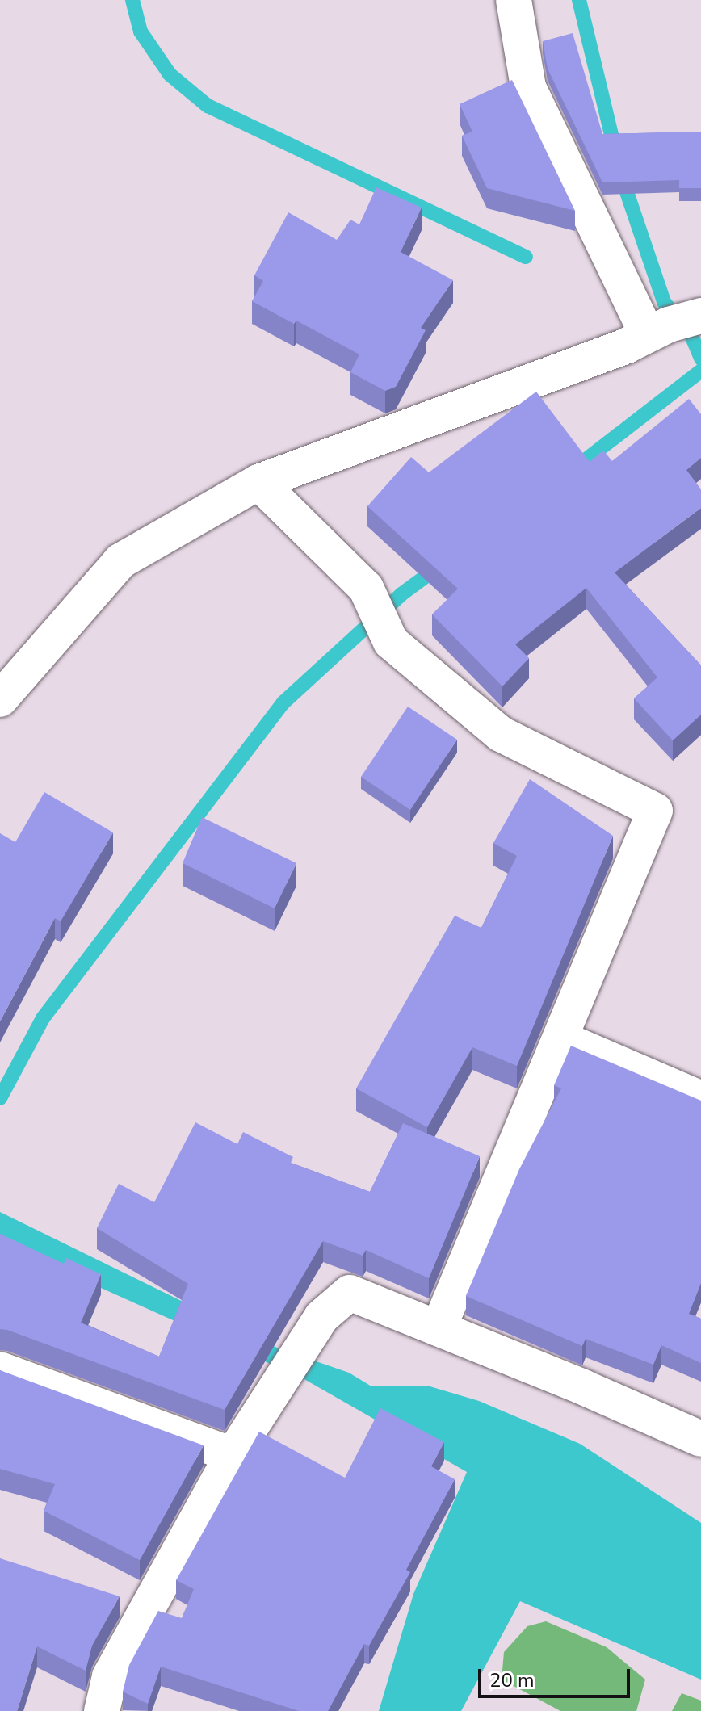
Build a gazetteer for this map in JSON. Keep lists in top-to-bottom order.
{
  "scale_bar": "20 m"
}
